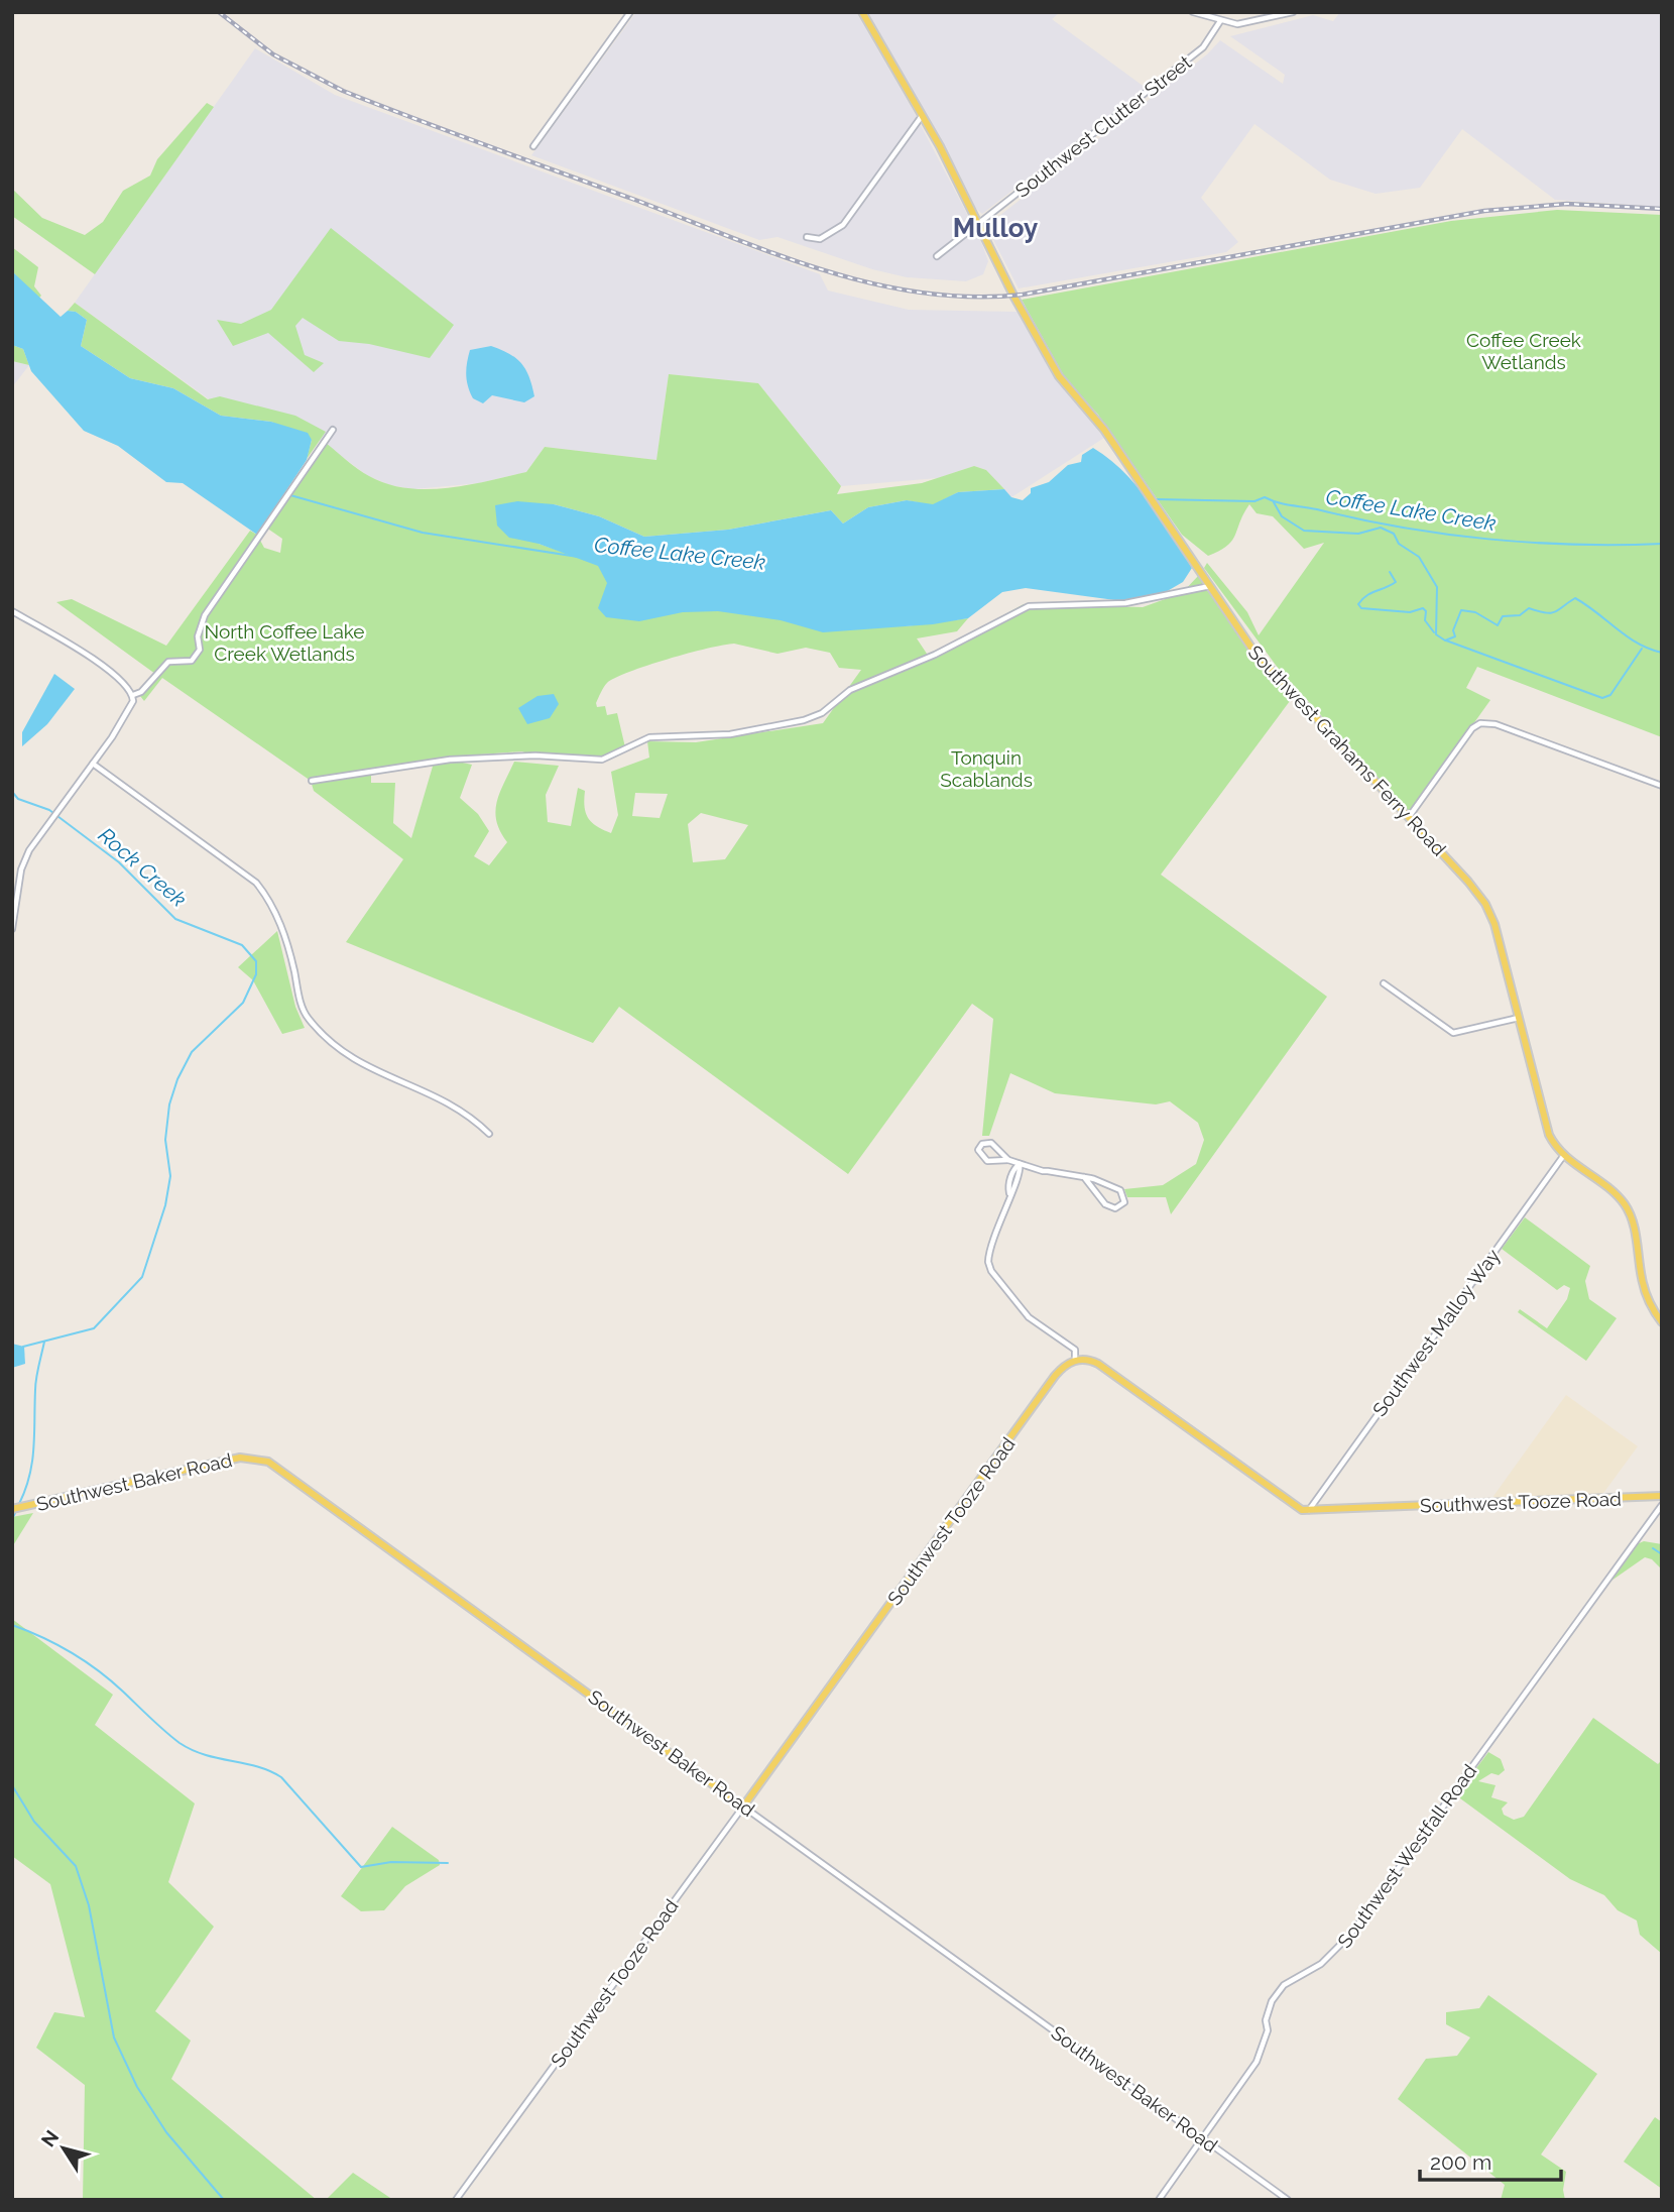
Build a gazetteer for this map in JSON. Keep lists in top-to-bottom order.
{
  "streets": {
    "main road": ["Southwest Grahams Ferry Road", "Southwest Baker Road", "Southwest Tooze Road"],
    "street": ["Southwest Clutter Street", "Southwest Malloy Way", "Southwest Westfall Road"]
  },
  "crossings": [
    ["Southwest Clutter Street", "Southwest Grahams Ferry Road"],
    ["Southwest Grahams Ferry Road", "Southwest Malloy Way"],
    ["Southwest Malloy Way", "Southwest Tooze Road"],
    ["Southwest Baker Road", "Southwest Tooze Road"],
    ["Southwest Baker Road", "Southwest Westfall Road"]
  ],
  "districts": ["Mulloy"],
  "water": ["Coffee Lake Creek", "Rock Creek"],
  "parks": ["Coffee Creek Wetlands", "North Coffee Lake Creek Wetlands", "Tonquin Scablands"],
  "scale_bar": "200 m",
  "north": "top left"
}
